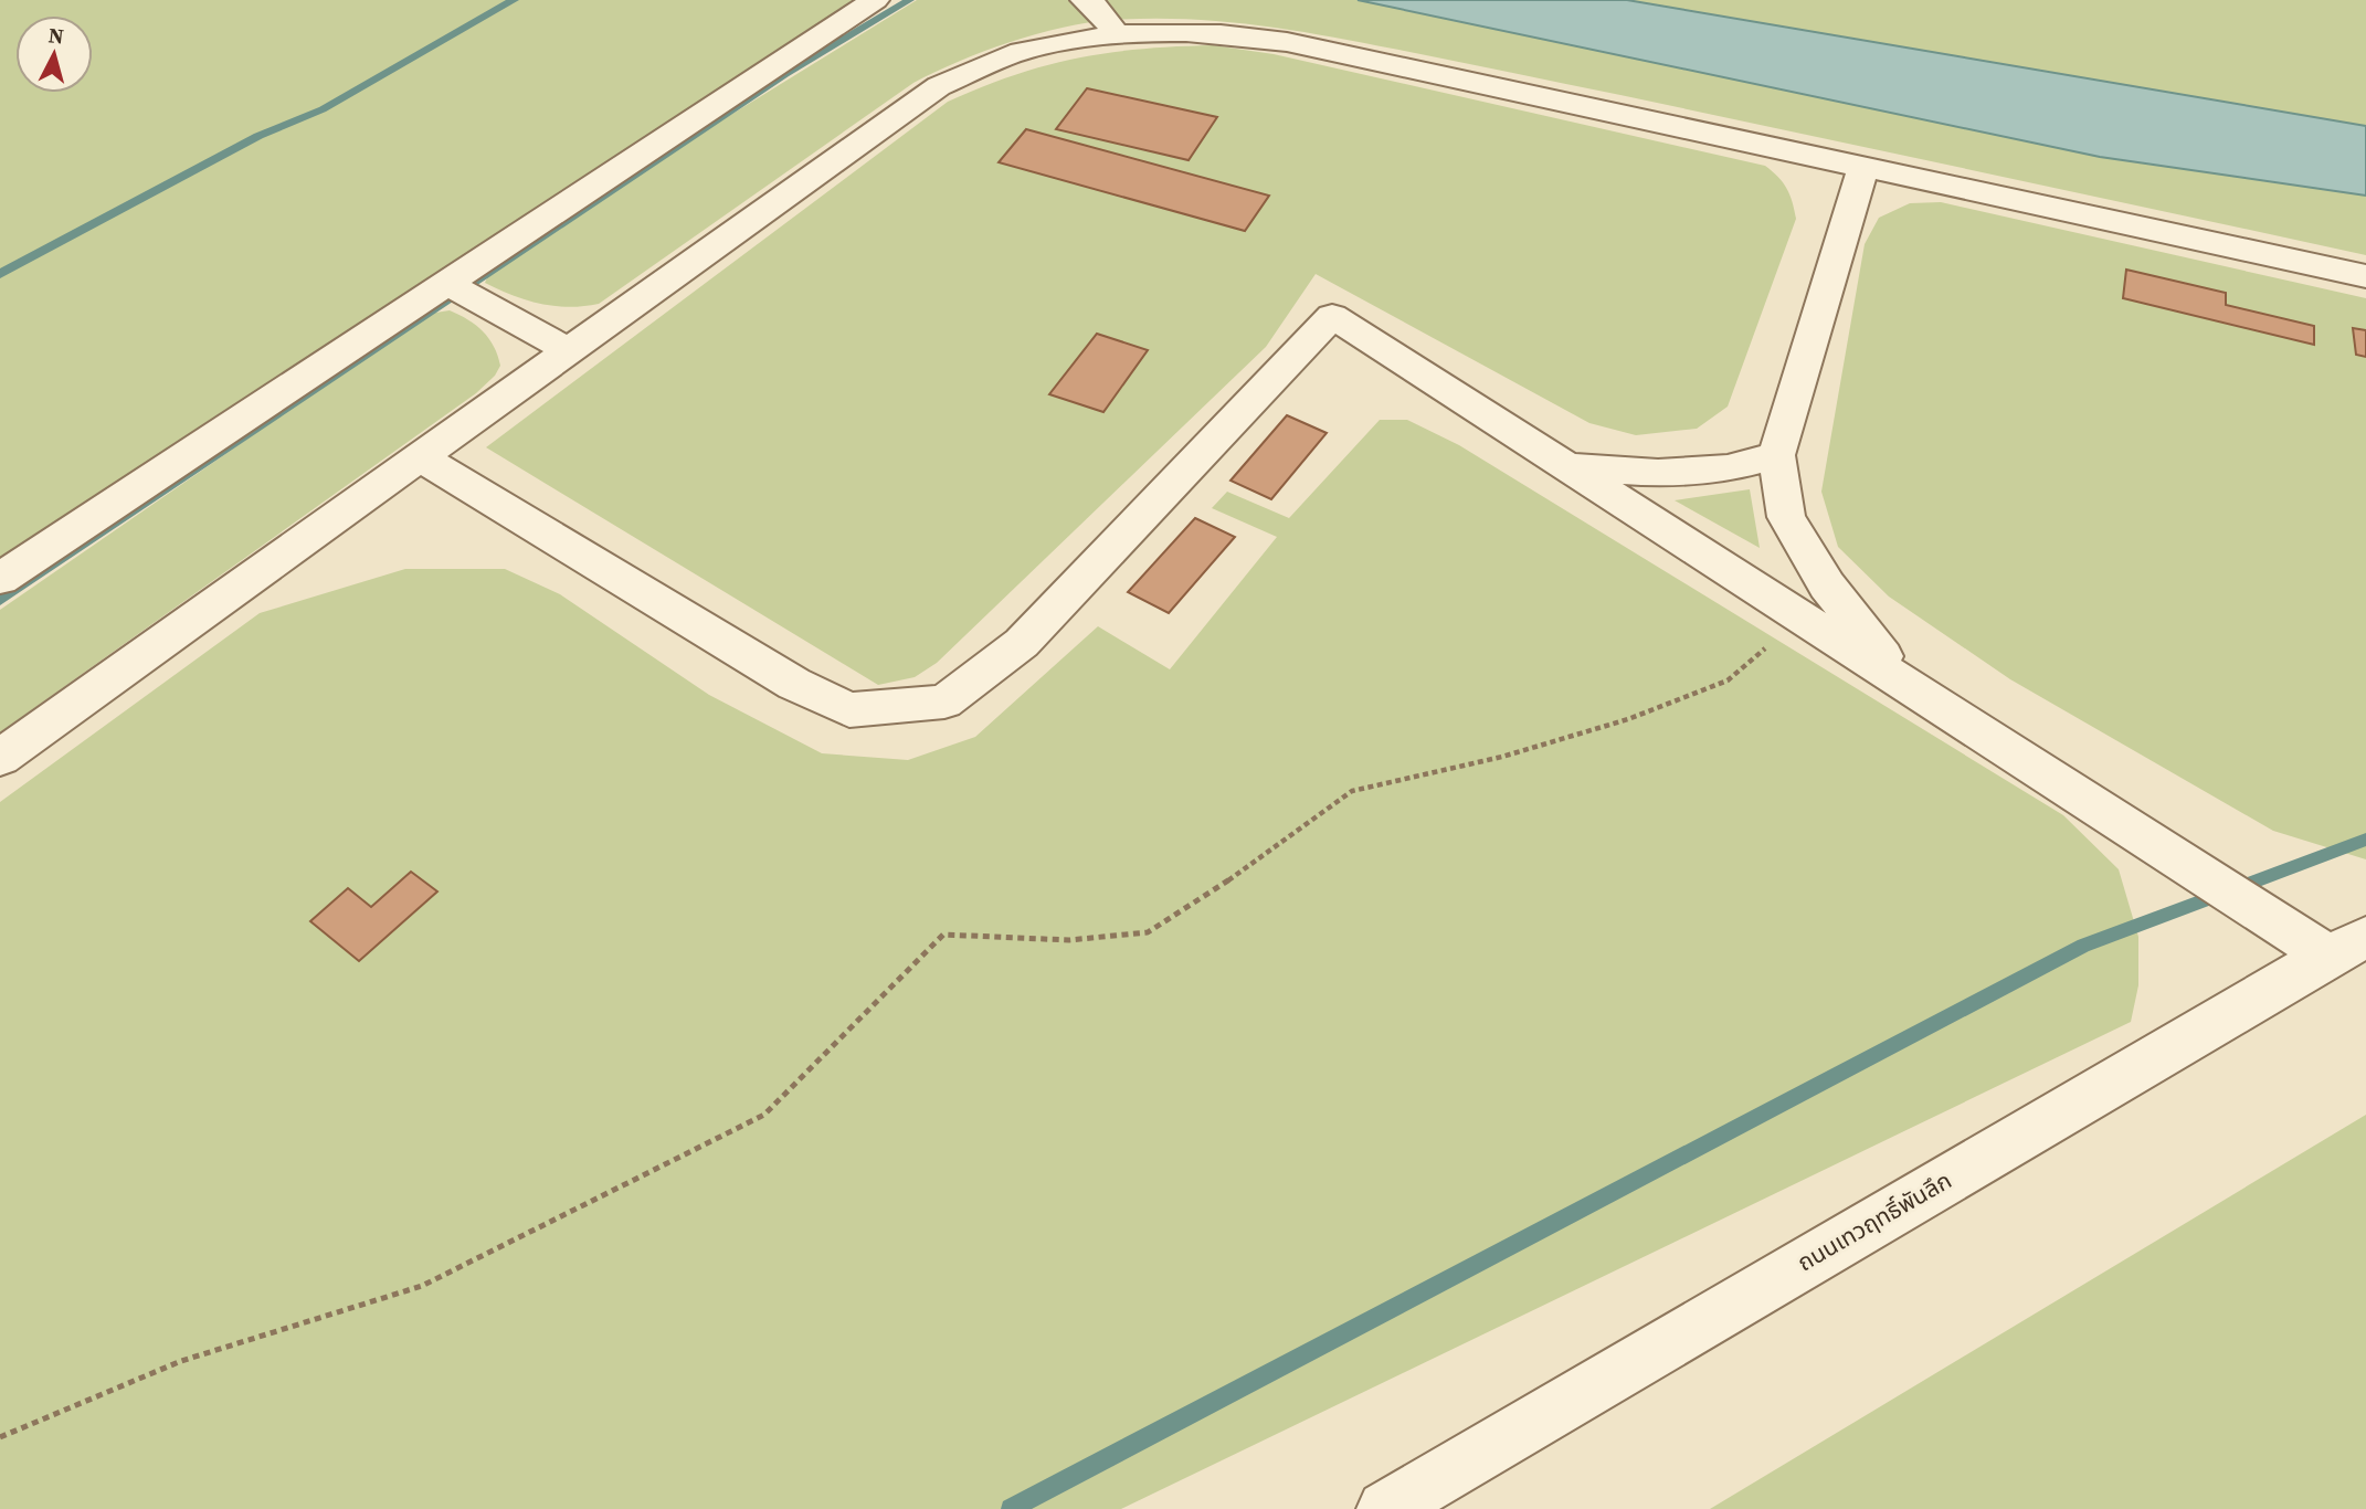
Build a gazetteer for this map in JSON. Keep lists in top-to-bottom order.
{
  "streets": {
    "street": ["ถนนเทวฤทธิ์พันลึก"]
  },
  "north": "top"
}
